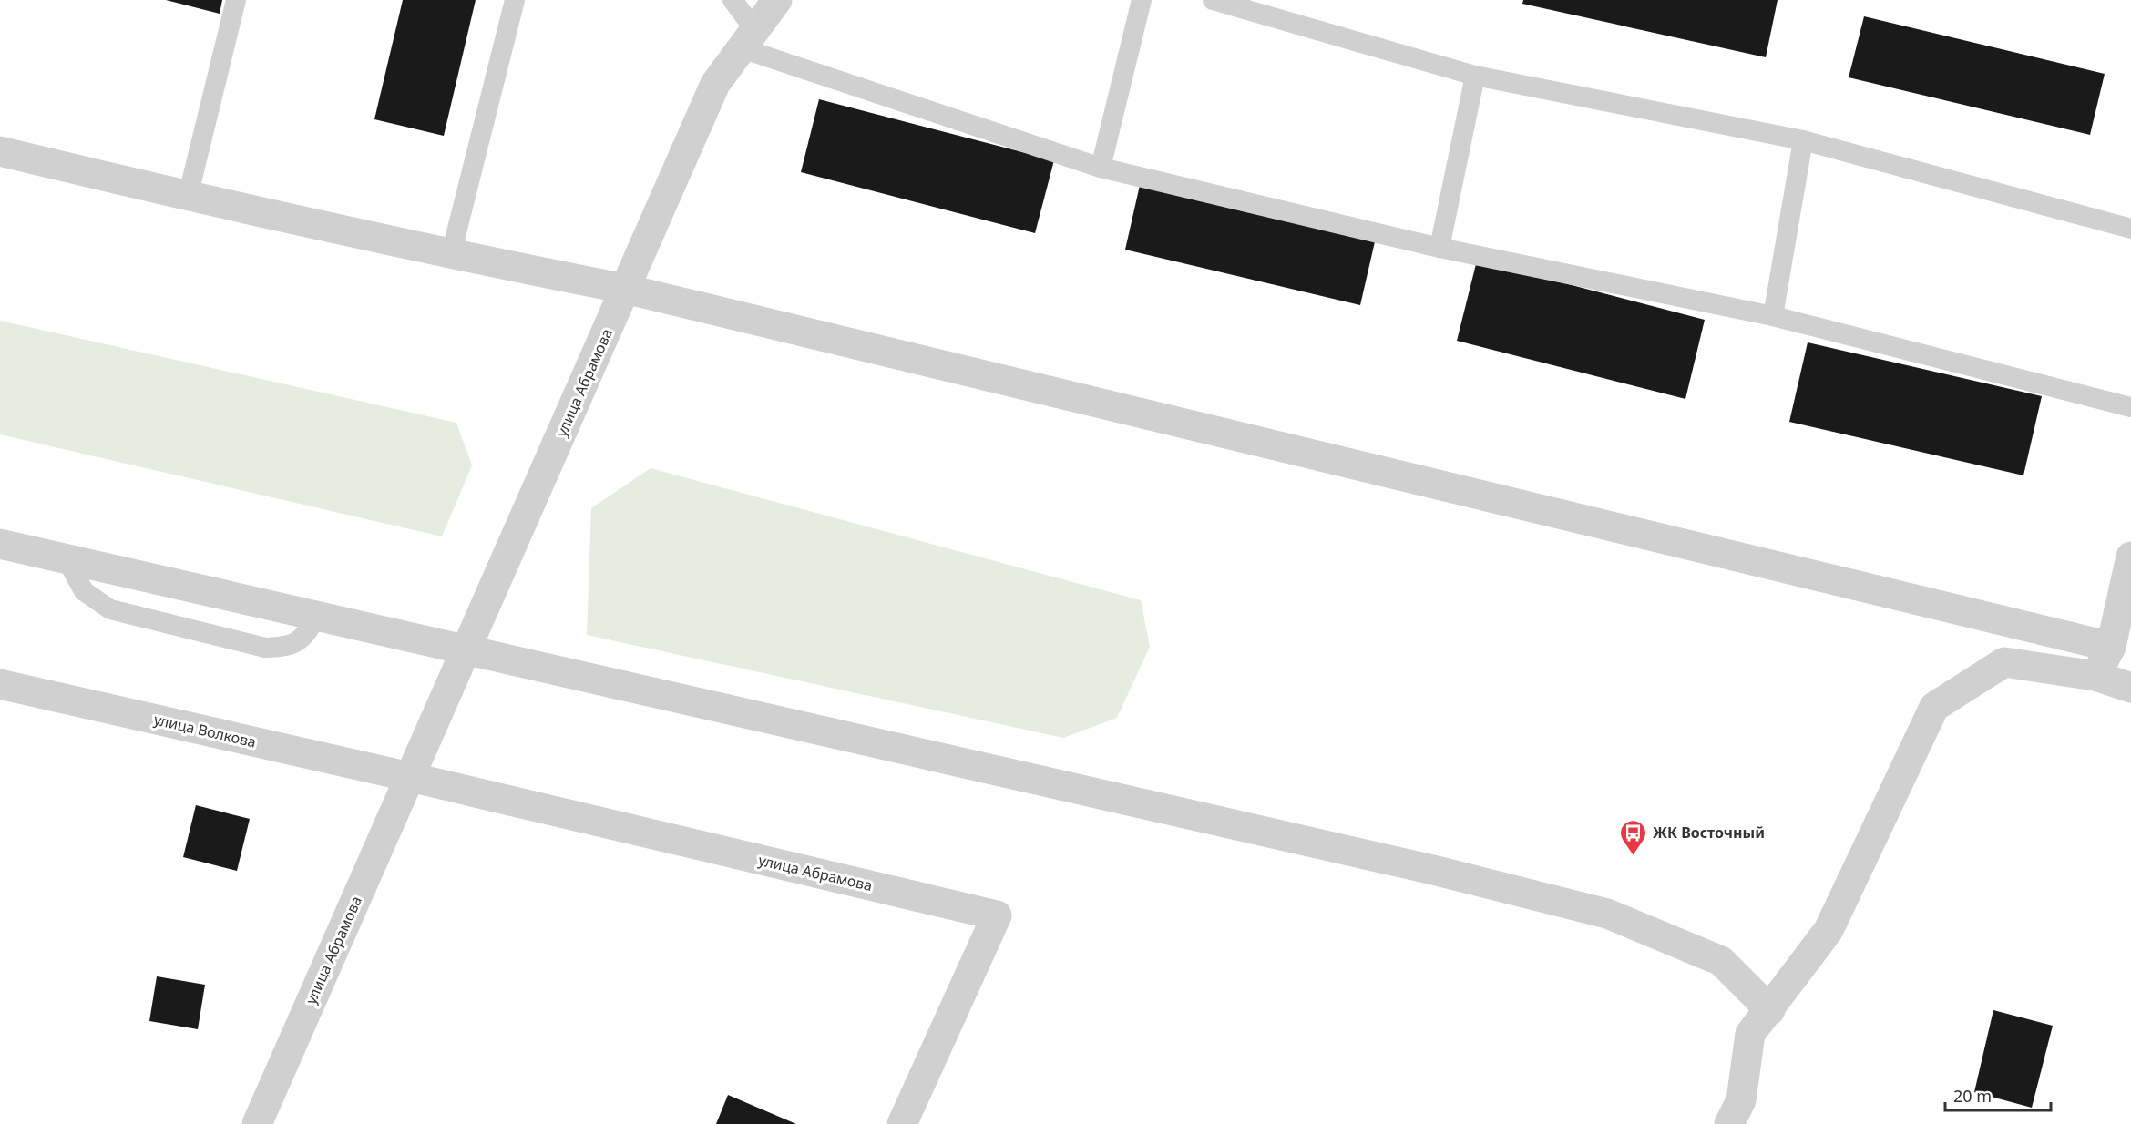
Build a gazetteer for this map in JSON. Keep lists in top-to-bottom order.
{
  "streets": {
    "street": ["улица Абрамова", "улица Волкова"]
  },
  "crossings": [
    ["улица Абрамова", "улица Волкова"]
  ],
  "places": {
    "bus stop": ["ЖК Восточный"]
  },
  "scale_bar": "20 m"
}
